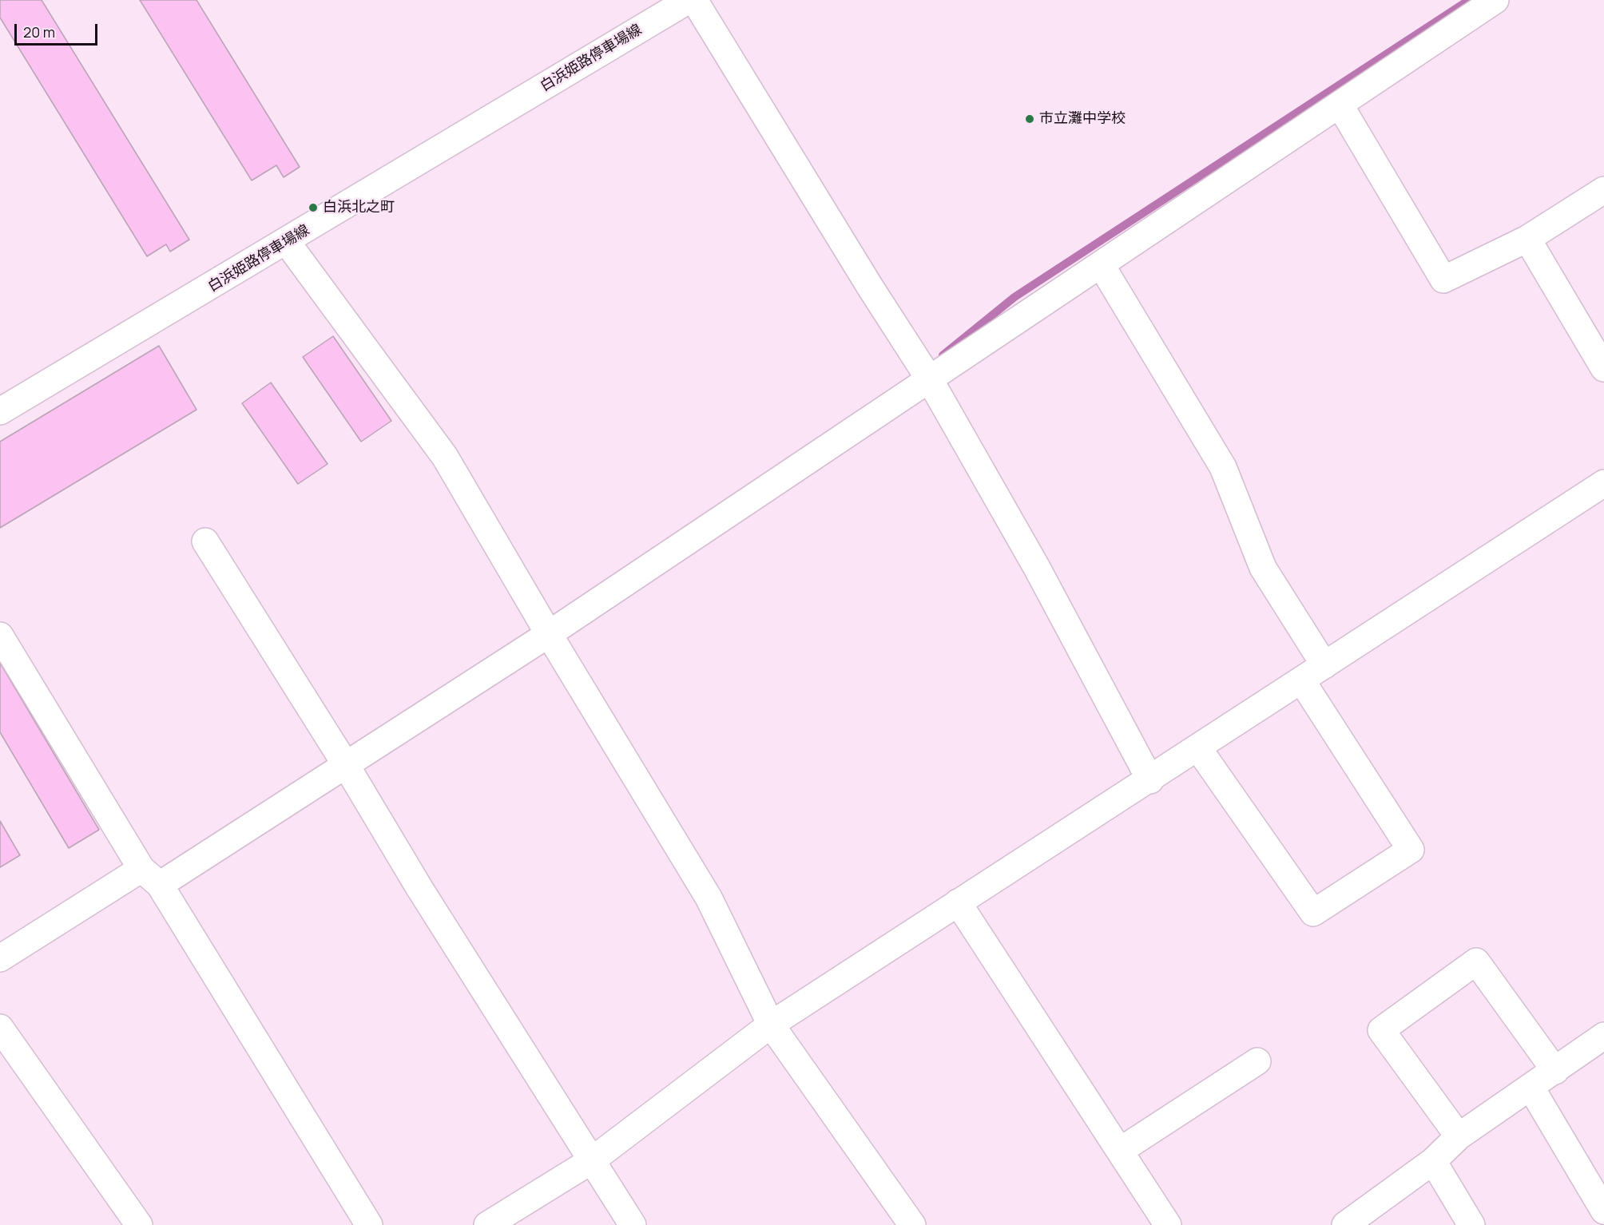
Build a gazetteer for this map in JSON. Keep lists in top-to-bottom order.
{
  "streets": {
    "street": ["白浜姫路停車場線"]
  },
  "places": ["市立灘中学校", "白浜北之町"],
  "scale_bar": "20 m"
}
